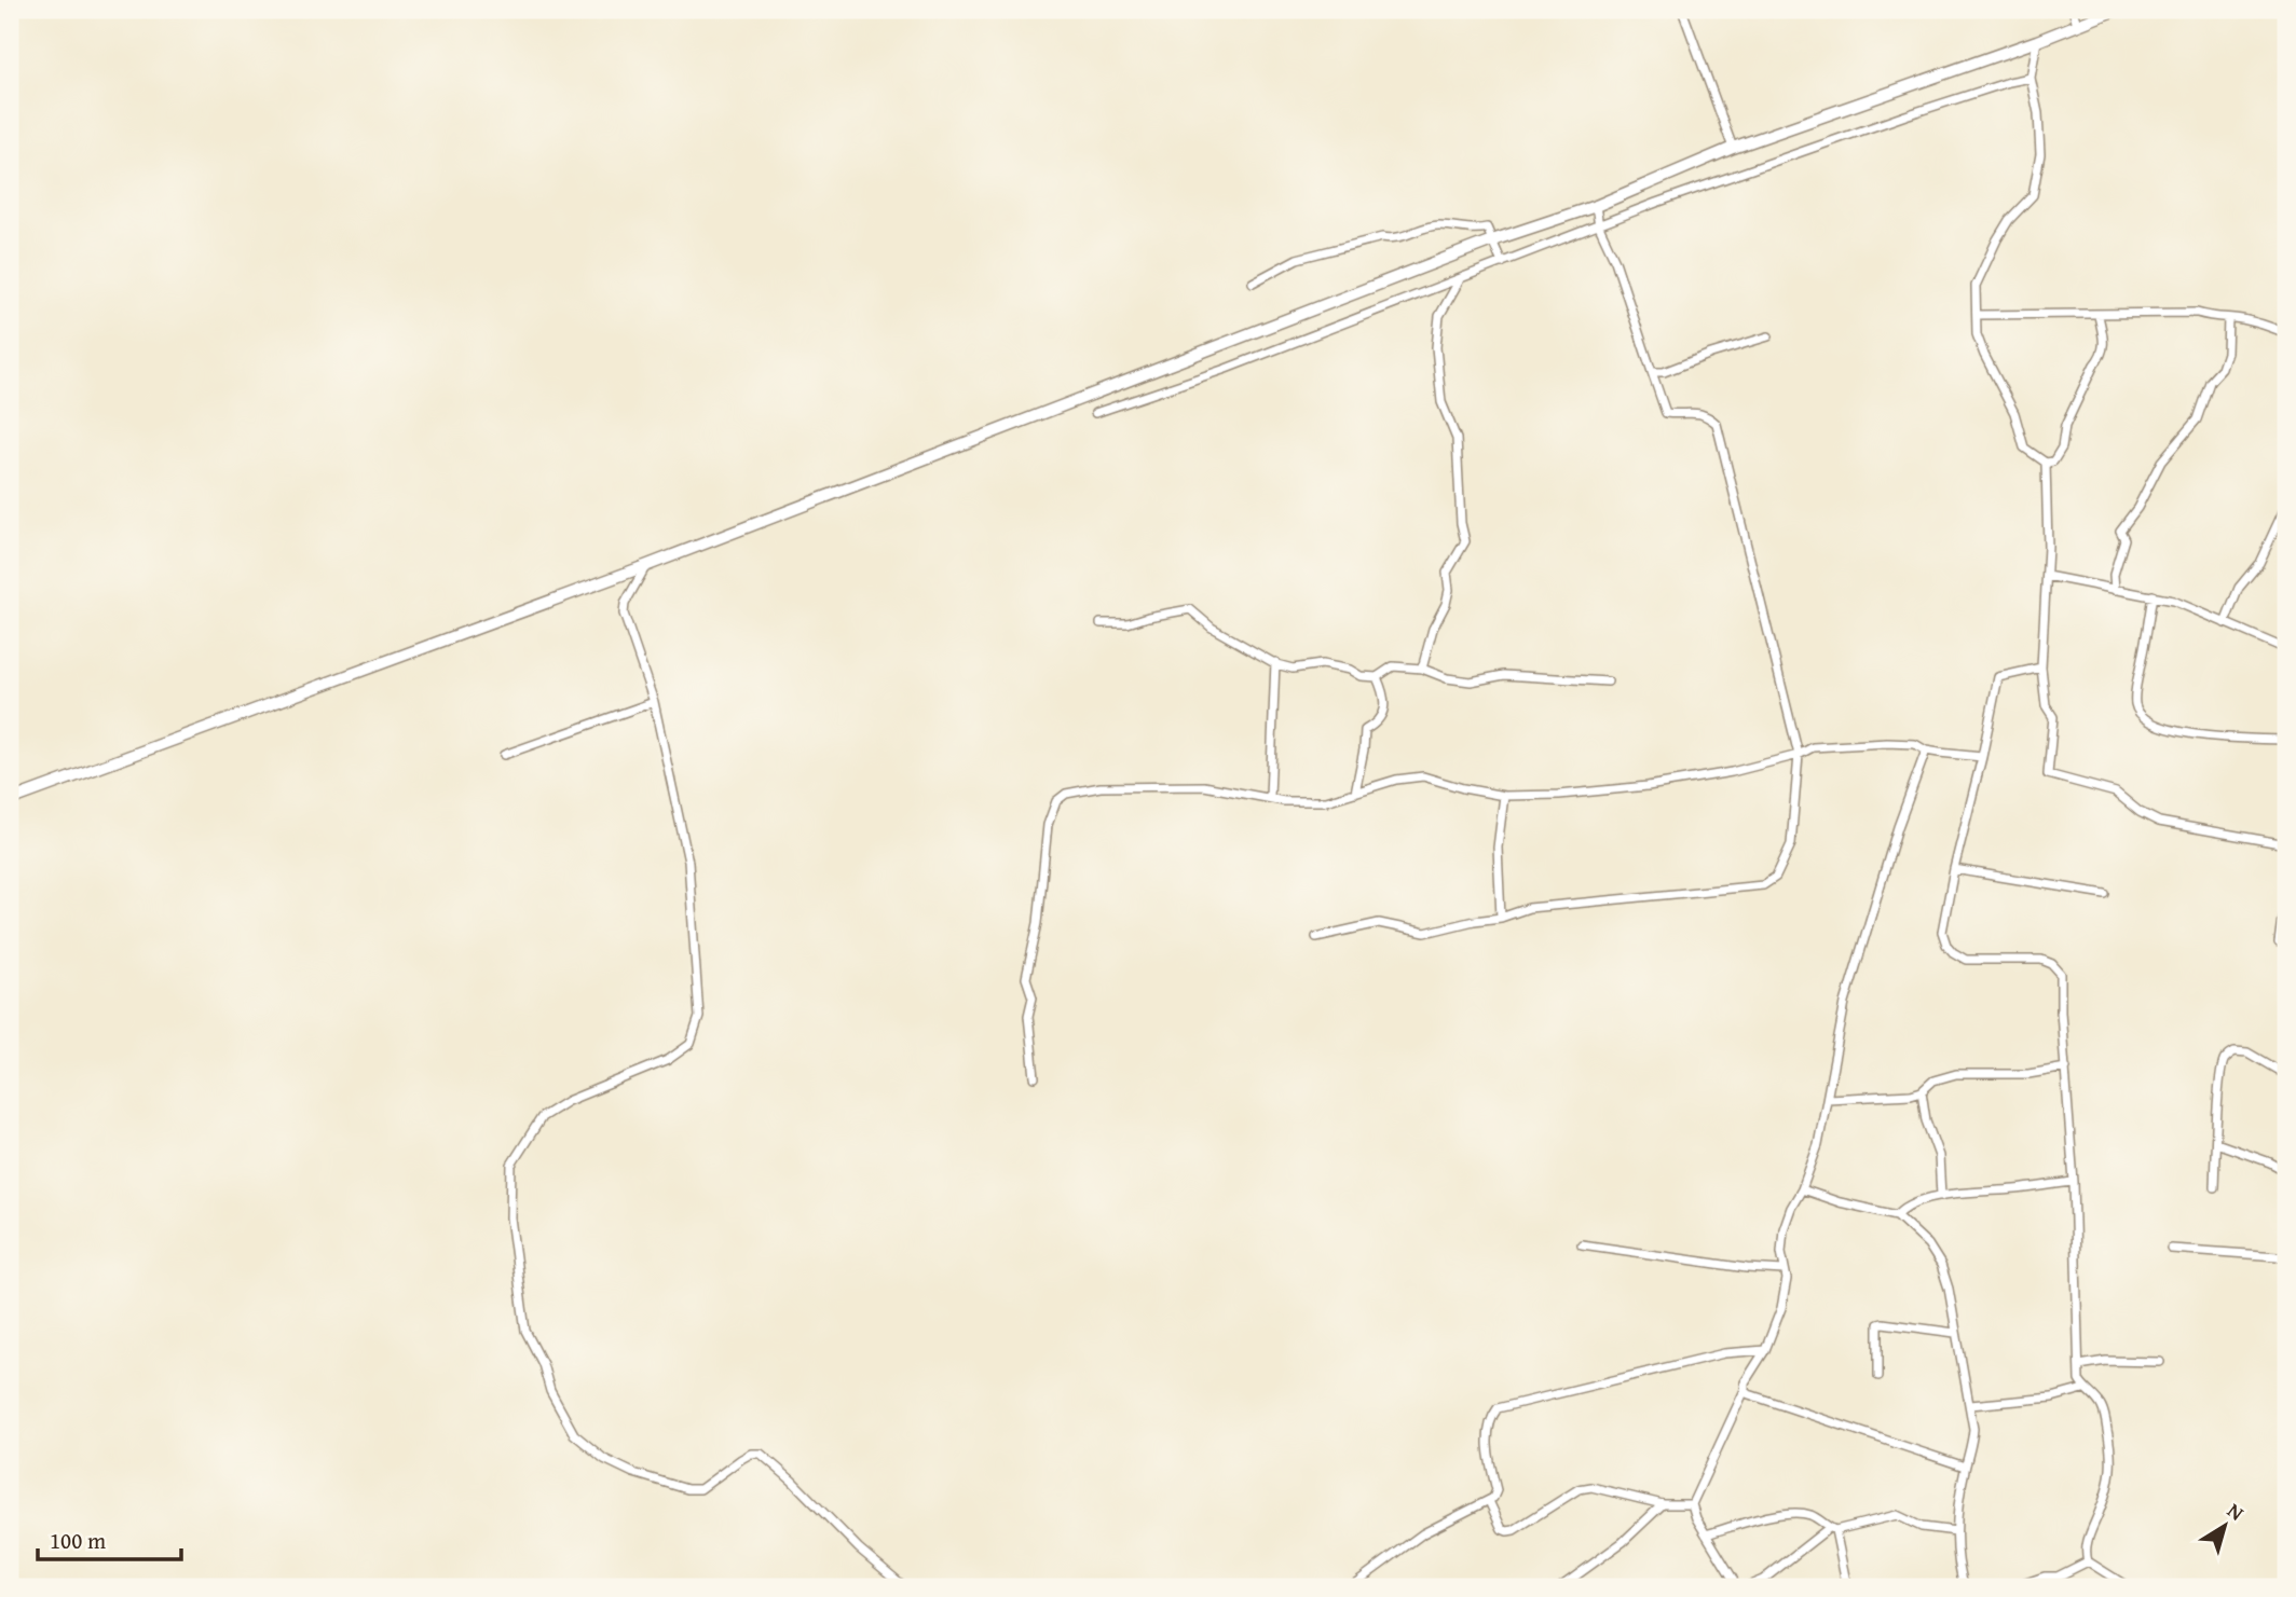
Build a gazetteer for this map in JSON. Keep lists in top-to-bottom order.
{
  "scale_bar": "100 m",
  "north": "top right"
}
